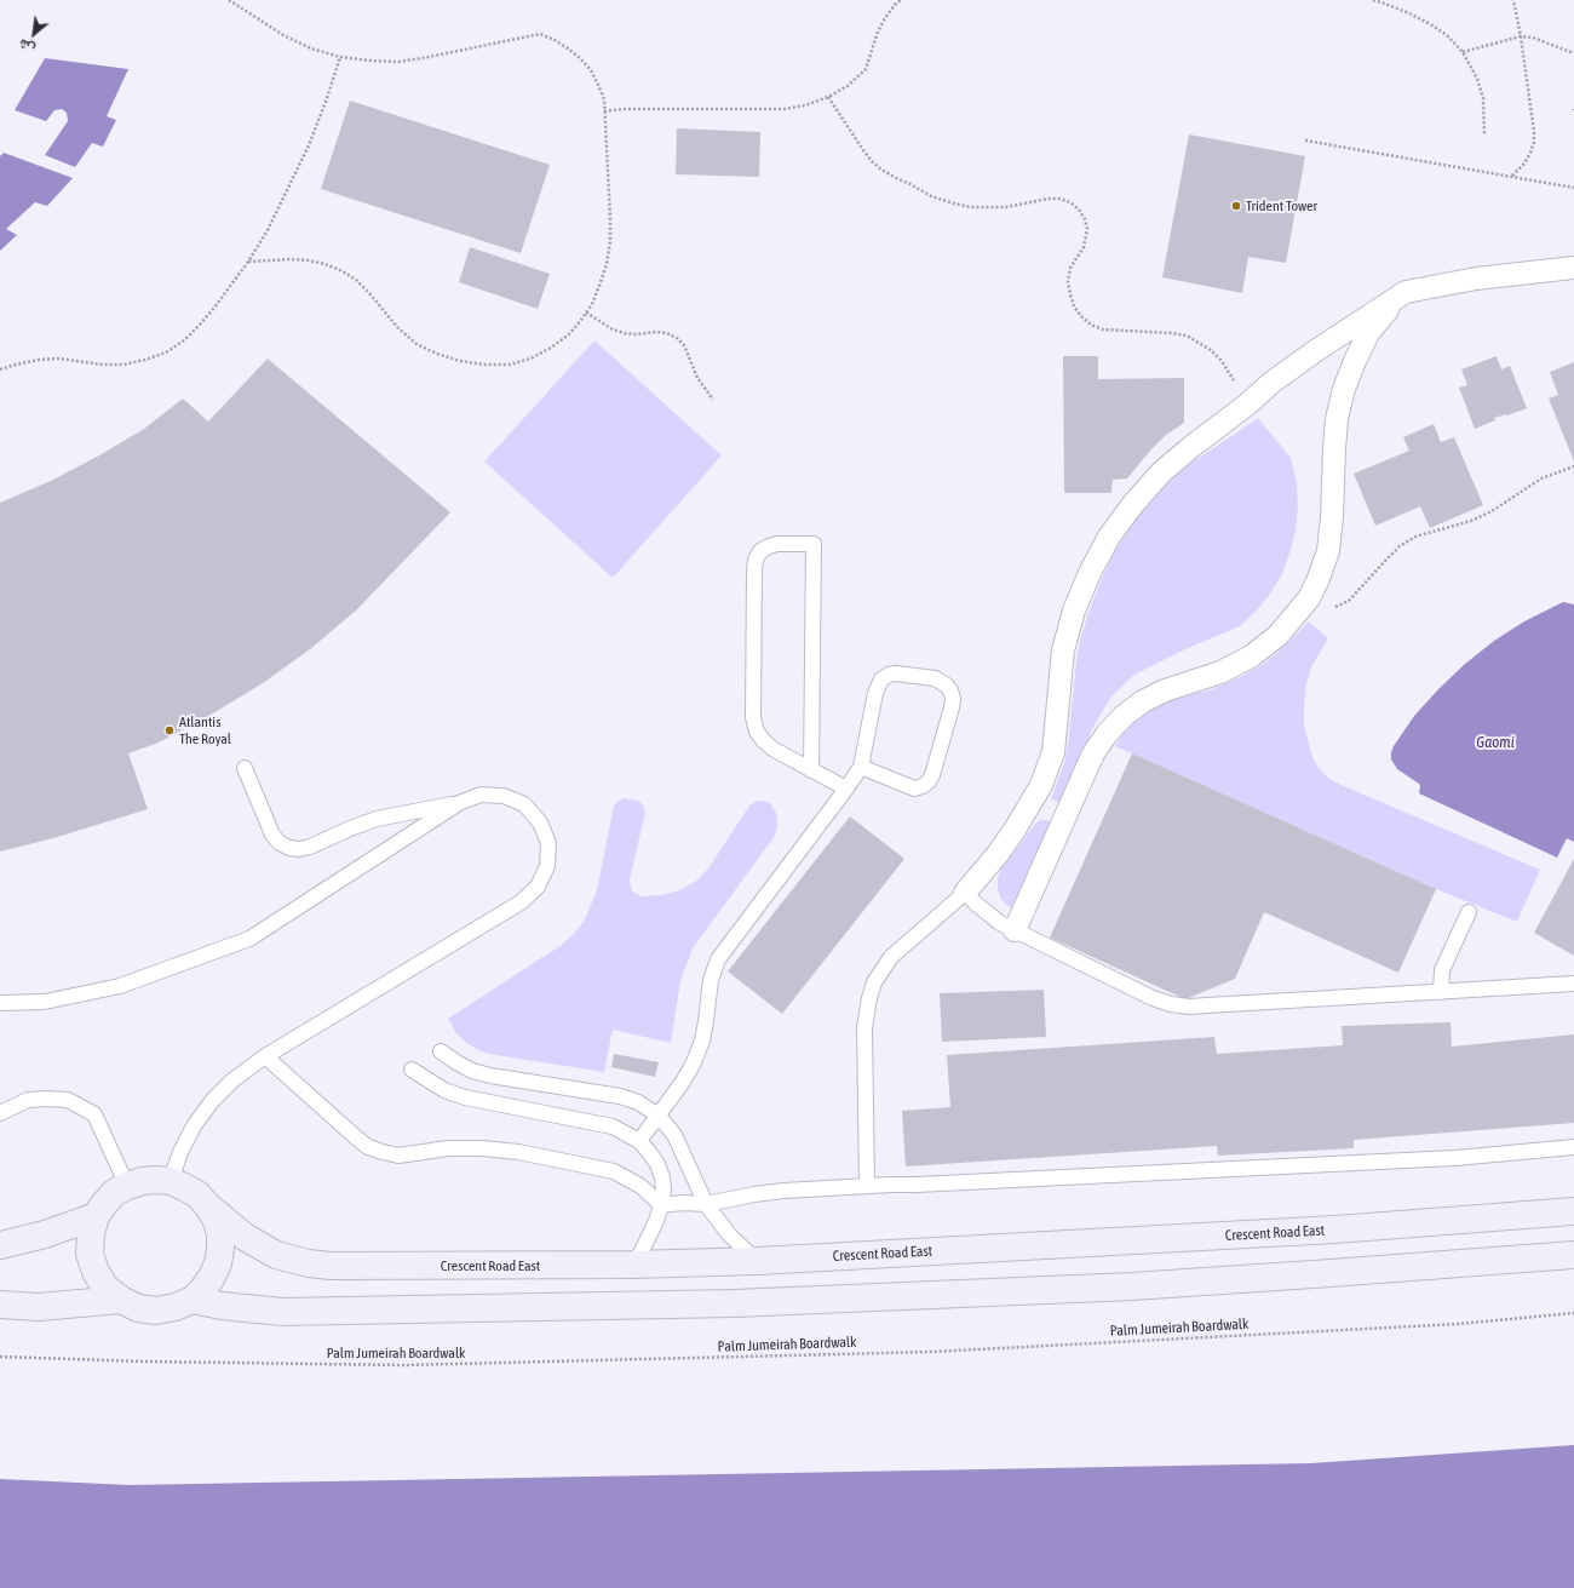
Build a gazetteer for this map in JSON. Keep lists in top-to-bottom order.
{
  "streets": {
    "main road": ["Crescent Road East"],
    "path": ["Palm Jumeirah Boardwalk"]
  },
  "water": ["Gaomi"],
  "places": ["Trident Tower", "Atlantis The Royal"],
  "north": "bottom left"
}
